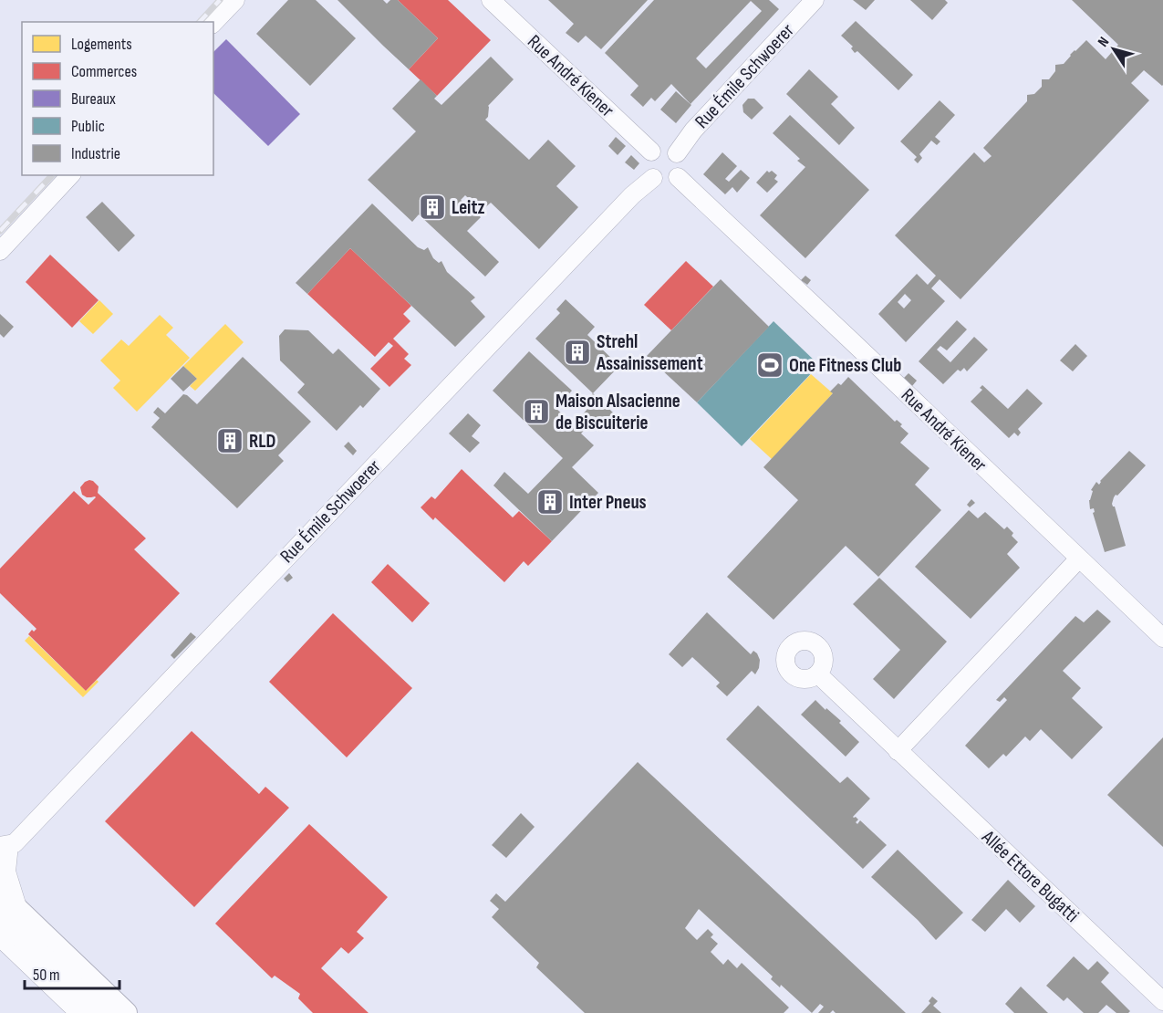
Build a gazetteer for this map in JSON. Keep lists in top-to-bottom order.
{
  "streets": {
    "street": ["Rue André Kiener", "Rue Émile Schwoerer", "Allée Ettore Bugatti"]
  },
  "crossings": [
    ["Rue André Kiener", "Rue Émile Schwoerer"]
  ],
  "places": {
    "building": [
      "Leitz",
      "Strehl Assainissement",
      "Maison Alsacienne de Biscuiterie",
      "RLD",
      "Inter Pneus"
    ],
    "sports": ["One Fitness Club"]
  },
  "legend": [
    "Logements",
    "Commerces",
    "Bureaux",
    "Public",
    "Industrie"
  ],
  "scale_bar": "50 m",
  "north": "top left"
}
